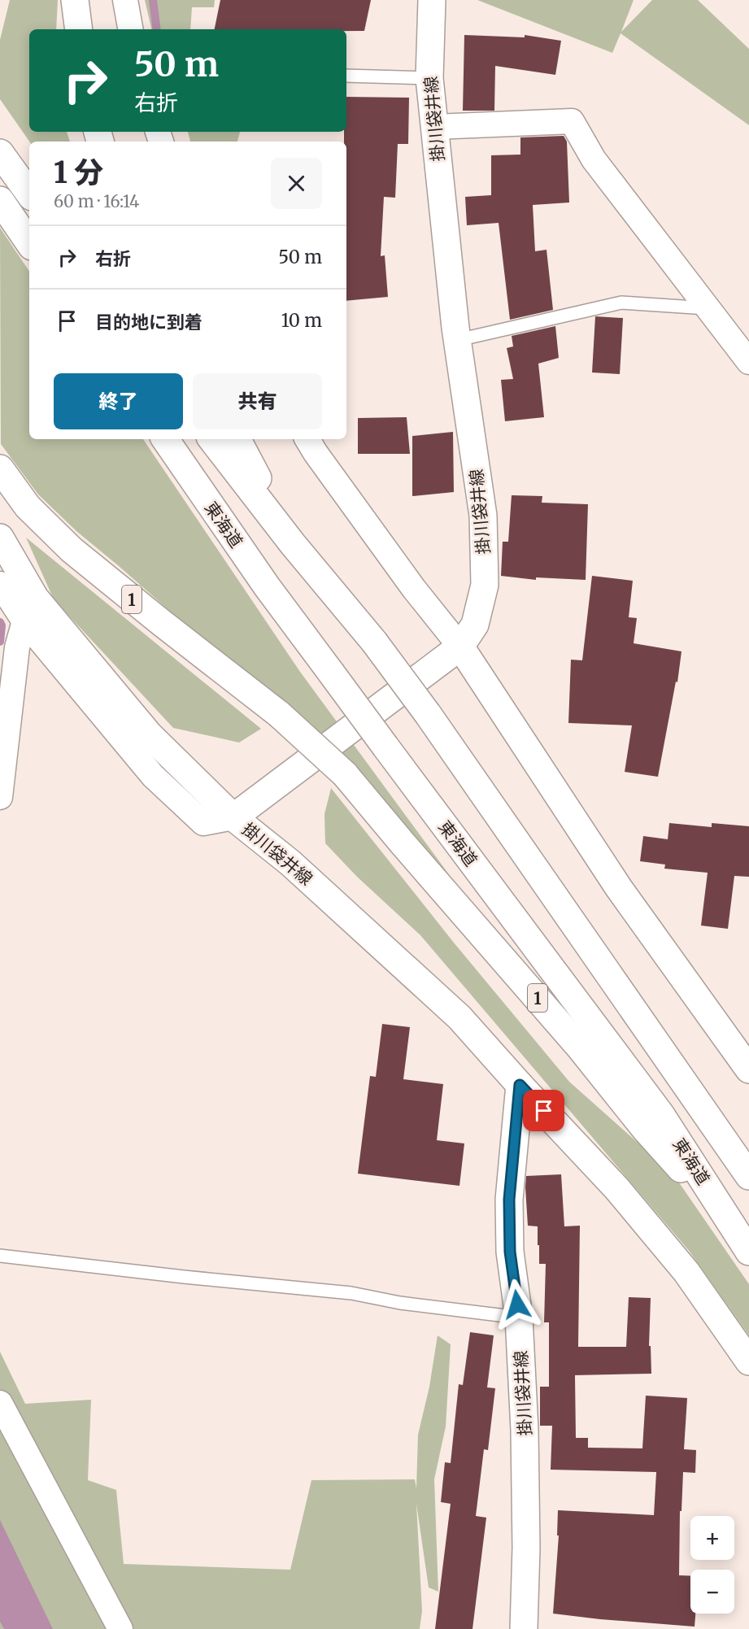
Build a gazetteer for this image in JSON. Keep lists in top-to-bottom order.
{
  "streets": {
    "main road": ["掛川袋井線", "東海道", "1"]
  },
  "crossings": [
    ["東海道", "1"]
  ],
  "page": {
    "turn": ["50 m", "右折"],
    "heading": ["1 分", "60 m · 16:14"],
    "list": [
      {
        "name": "右折",
        "value": "50 m"
      },
      {
        "name": "目的地に到着",
        "value": "10 m"
      }
    ],
    "buttons": ["終了", "共有"],
    "map_buttons": ["+", "−"]
  }
}
